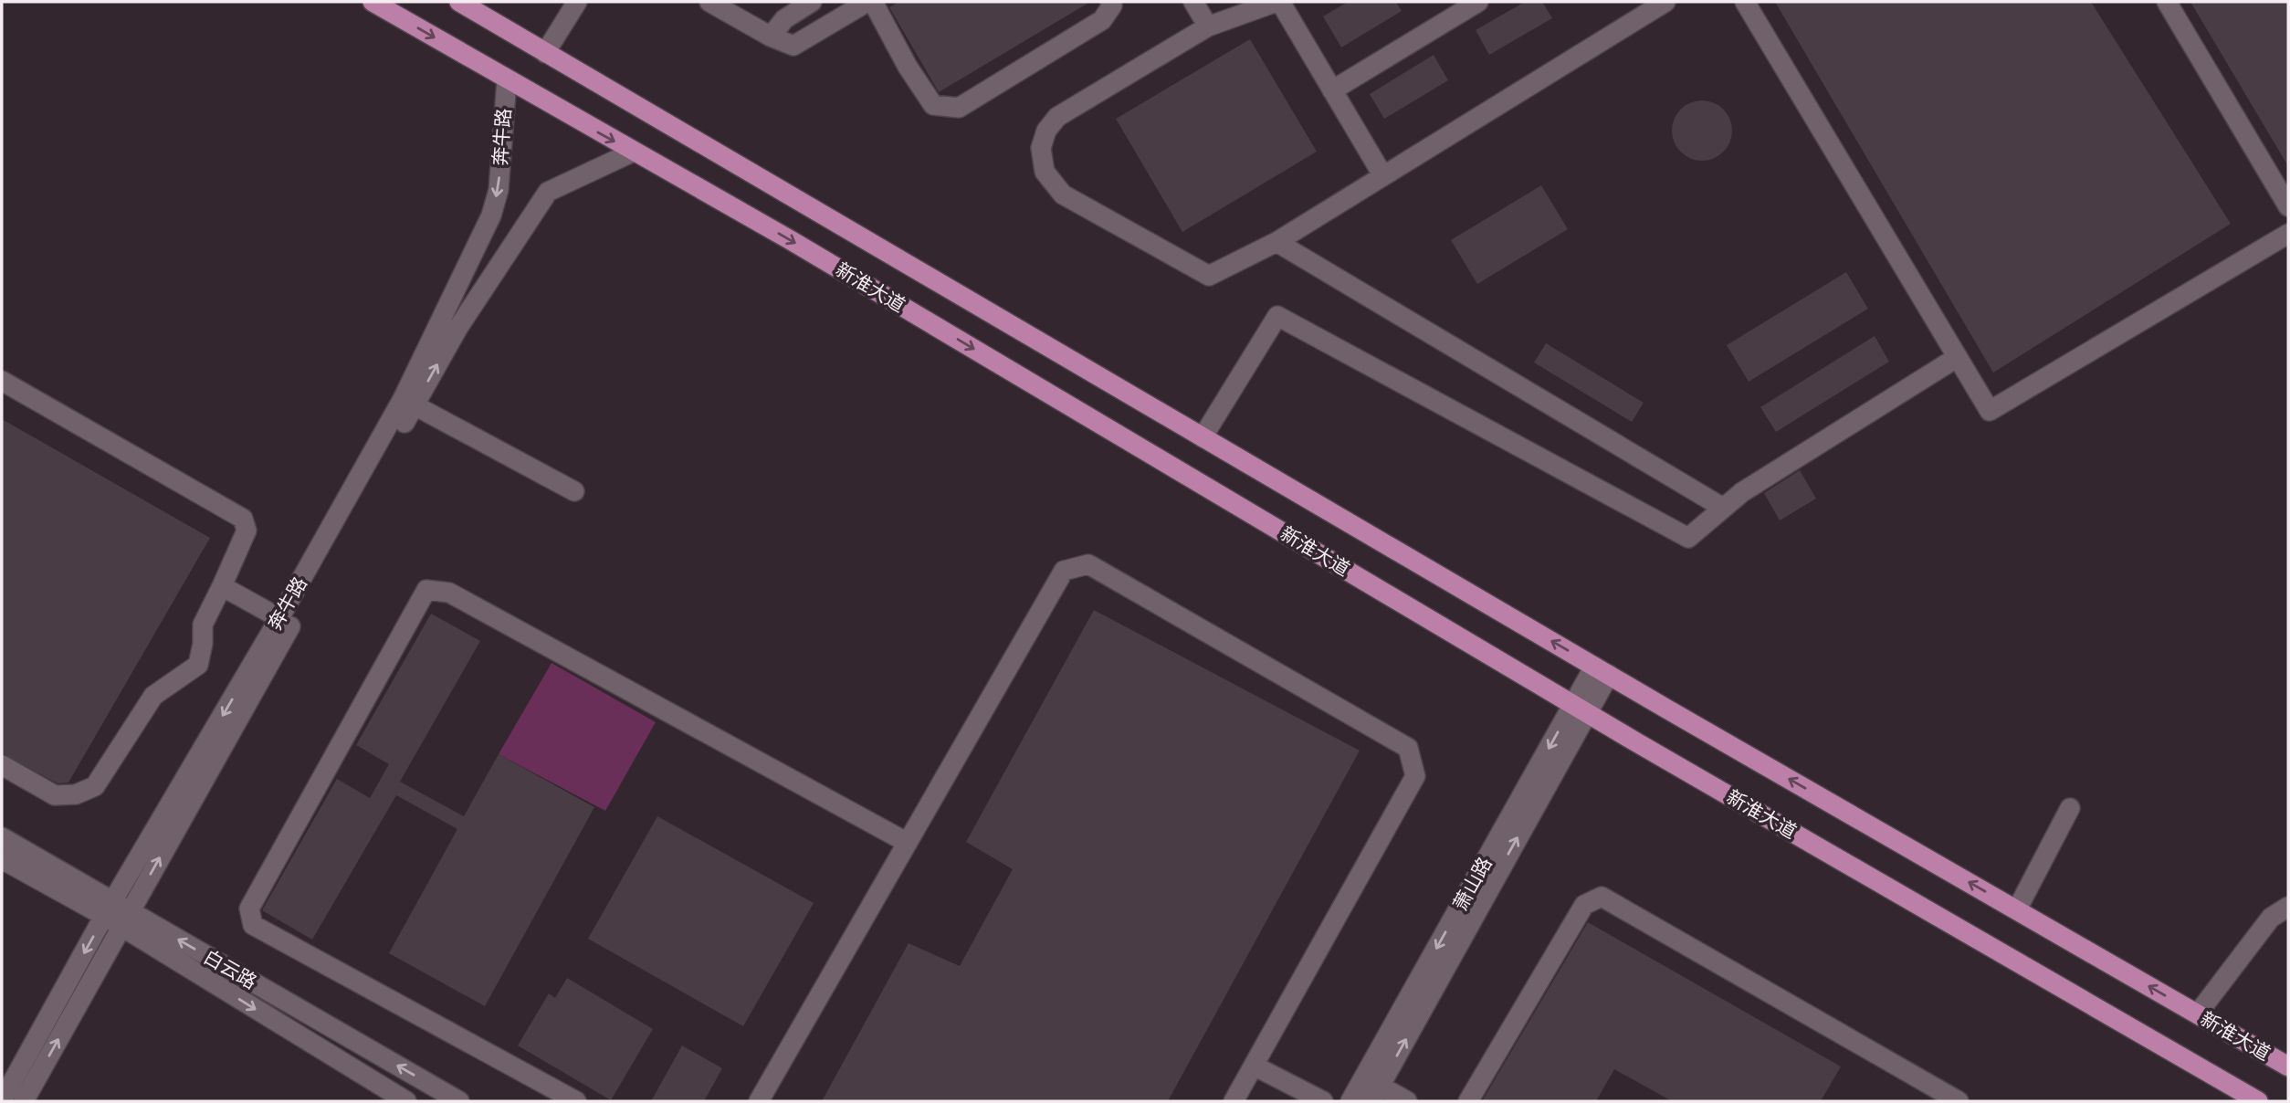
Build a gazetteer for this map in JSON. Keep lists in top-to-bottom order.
{
  "streets": {
    "main road": ["新淮大道"],
    "street": ["奔牛路", "萧山路", "白云路"]
  },
  "crossings": [
    ["奔牛路", "新淮大道"],
    ["奔牛路", "白云路"],
    ["新淮大道", "萧山路"]
  ]
}
